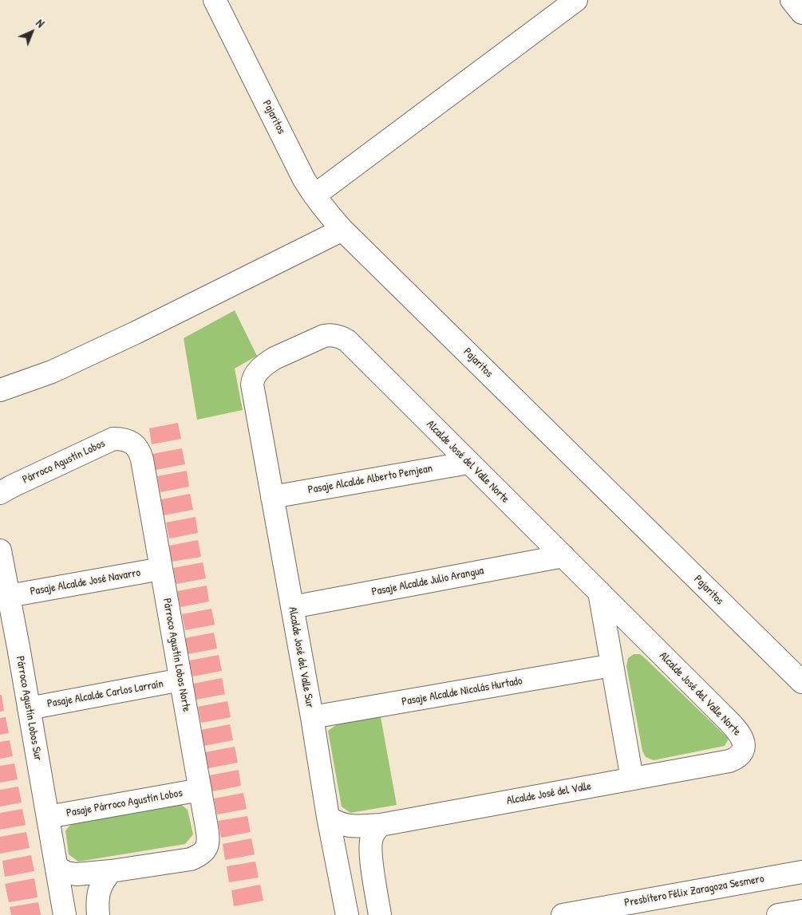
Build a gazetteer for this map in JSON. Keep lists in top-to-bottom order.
{
  "streets": {
    "street": [
      "Pajaritos",
      "Párroco Agustín Lobos",
      "Alcalde José del Valle Norte",
      "Pasaje Alcalde Alberto Pemjean",
      "Pasaje Alcalde Julio Arangua",
      "Pasaje Alcalde José Navarro",
      "Párroco Agustín Lobos Norte",
      "Alcalde José del Valle Sur",
      "Pasaje Alcalde Nicolás Hurtado",
      "Pasaje Alcalde Carlos Larraín",
      "Párroco Agustín Lobos Sur",
      "Alcalde José del Valle",
      "Pasaje Párroco Agustín Lobos",
      "Presbítero Félix Zaragoza Sesmero"
    ]
  },
  "crossings": [
    ["Párroco Agustín Lobos", "Párroco Agustín Lobos Norte"],
    ["Alcalde José del Valle Norte", "Pasaje Alcalde Alberto Pemjean"],
    ["Alcalde José del Valle Norte", "Pasaje Alcalde Julio Arangua"],
    ["Alcalde José del Valle Norte", "Alcalde José del Valle Sur"],
    ["Alcalde José del Valle Norte", "Alcalde José del Valle"],
    ["Pasaje Alcalde Alberto Pemjean", "Alcalde José del Valle Sur"],
    ["Pasaje Alcalde Julio Arangua", "Alcalde José del Valle Sur"],
    ["Pasaje Alcalde José Navarro", "Párroco Agustín Lobos Norte"],
    ["Pasaje Alcalde José Navarro", "Párroco Agustín Lobos Sur"],
    ["Párroco Agustín Lobos Norte", "Pasaje Alcalde Carlos Larraín"],
    ["Párroco Agustín Lobos Norte", "Pasaje Párroco Agustín Lobos"],
    ["Alcalde José del Valle Sur", "Pasaje Alcalde Nicolás Hurtado"],
    ["Alcalde José del Valle Sur", "Alcalde José del Valle"],
    ["Pasaje Alcalde Carlos Larraín", "Párroco Agustín Lobos Sur"],
    ["Párroco Agustín Lobos Sur", "Pasaje Párroco Agustín Lobos"]
  ],
  "north": "top right"
}
